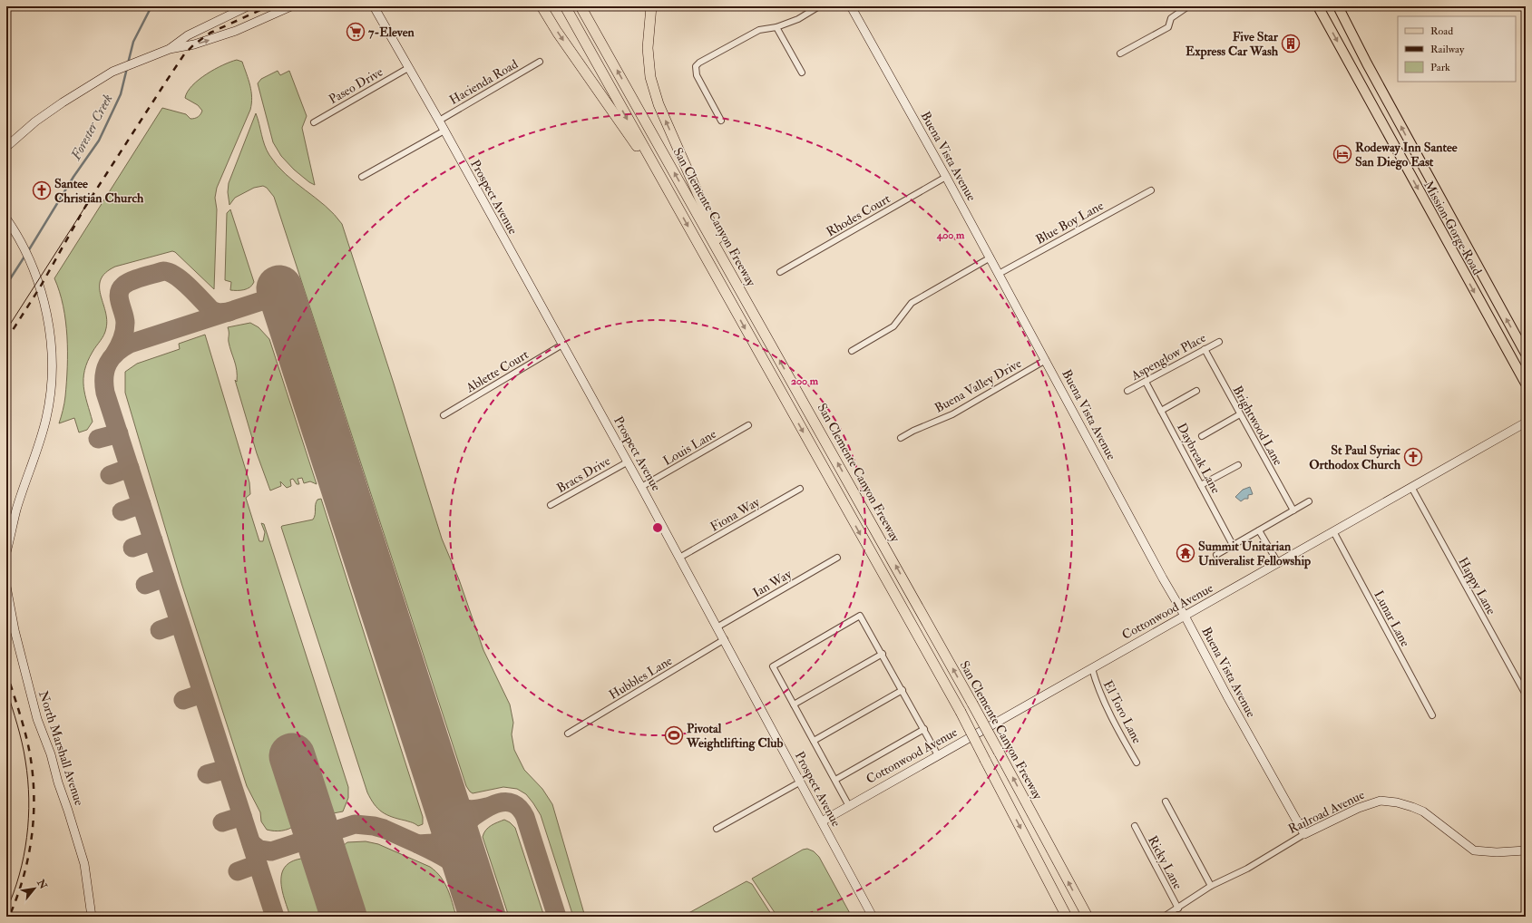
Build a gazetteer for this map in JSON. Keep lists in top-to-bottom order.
{
  "streets": {
    "highway": ["San Clemente Canyon Freeway"],
    "main road": [
      "Buena Vista Avenue",
      "Prospect Avenue",
      "Mission Gorge Road",
      "Cottonwood Avenue",
      "North Marshall Avenue",
      "Railroad Avenue"
    ],
    "street": [
      "Hacienda Road",
      "Paseo Drive",
      "Rhodes Court",
      "Blue Boy Lane",
      "Aspenglow Place",
      "Ablette Court",
      "Buena Valley Drive",
      "Brightwood Lane",
      "Louis Lane",
      "Daybreak Lane",
      "Bracs Drive",
      "Fiona Way",
      "Ian Way",
      "Happy Lane",
      "Lunar Lane",
      "Hubbles Lane",
      "El Toro Lane",
      "Ricky Lane"
    ]
  },
  "crossings": [
    ["Hacienda Road", "Prospect Avenue"],
    ["Paseo Drive", "Prospect Avenue"],
    ["Buena Vista Avenue", "Rhodes Court"],
    ["Buena Vista Avenue", "Blue Boy Lane"],
    ["Buena Vista Avenue", "Buena Valley Drive"],
    ["Buena Vista Avenue", "Cottonwood Avenue"],
    ["Buena Vista Avenue", "Railroad Avenue"],
    ["Prospect Avenue", "Ablette Court"],
    ["Prospect Avenue", "Louis Lane"],
    ["Prospect Avenue", "Bracs Drive"],
    ["Prospect Avenue", "Fiona Way"],
    ["Prospect Avenue", "Ian Way"],
    ["Prospect Avenue", "Cottonwood Avenue"],
    ["Prospect Avenue", "Hubbles Lane"],
    ["Aspenglow Place", "Brightwood Lane"],
    ["Aspenglow Place", "Daybreak Lane"],
    ["Happy Lane", "Cottonwood Avenue"],
    ["Cottonwood Avenue", "Lunar Lane"],
    ["Cottonwood Avenue", "El Toro Lane"],
    ["Railroad Avenue", "Ricky Lane"]
  ],
  "water": ["Forester Creek"],
  "places": {
    "supermarket": ["7-Eleven"],
    "building": ["Five Star Express Car Wash"],
    "hotel": ["Rodeway Inn Santee San Diego East"],
    "church": ["Santee Christian Church", "St Paul Syriac Orthodox Church"],
    "temple": ["Summit Unitarian Univeralist Fellowship"],
    "sports": ["Pivotal Weightlifting Club"]
  },
  "legend": ["Road", "Railway", "Park"],
  "north": "top right",
  "rings": ["400 m", "200 m"]
}
